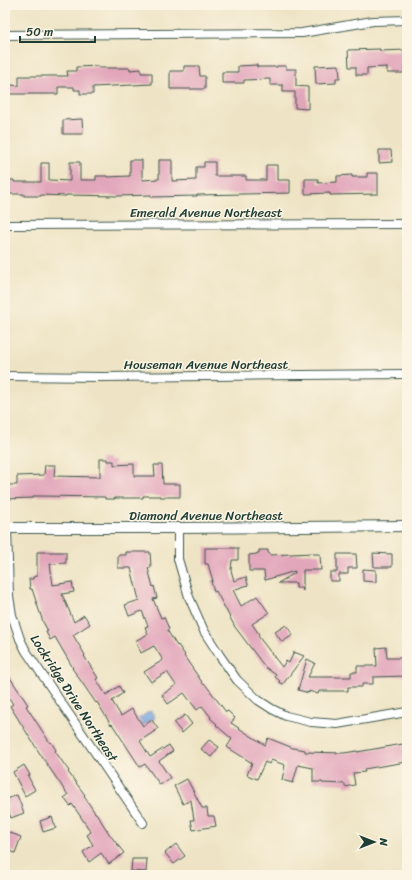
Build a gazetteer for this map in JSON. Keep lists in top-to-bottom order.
{
  "streets": {
    "street": [
      "Emerald Avenue Northeast",
      "Houseman Avenue Northeast",
      "Diamond Avenue Northeast",
      "Lockridge Drive Northeast"
    ]
  },
  "crossings": [
    ["Diamond Avenue Northeast", "Lockridge Drive Northeast"]
  ],
  "scale_bar": "50 m",
  "north": "right"
}
